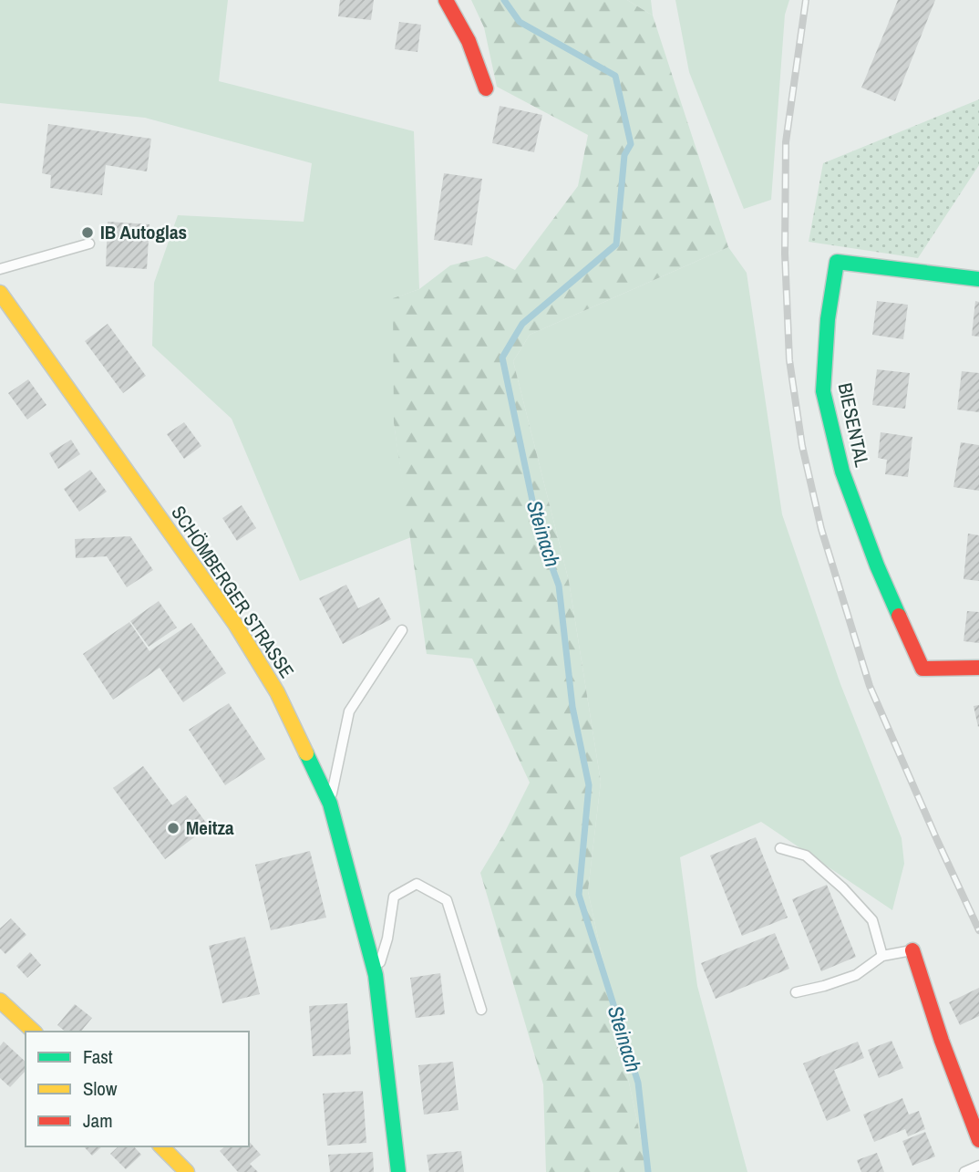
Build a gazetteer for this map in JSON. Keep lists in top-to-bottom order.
{
  "streets": {
    "street": ["BIESENTAL", "SCHÖMBERGER STRASSE"]
  },
  "water": ["Steinach"],
  "places": ["IB Autoglas", "Meitza"],
  "legend": ["Fast", "Slow", "Jam"]
}
